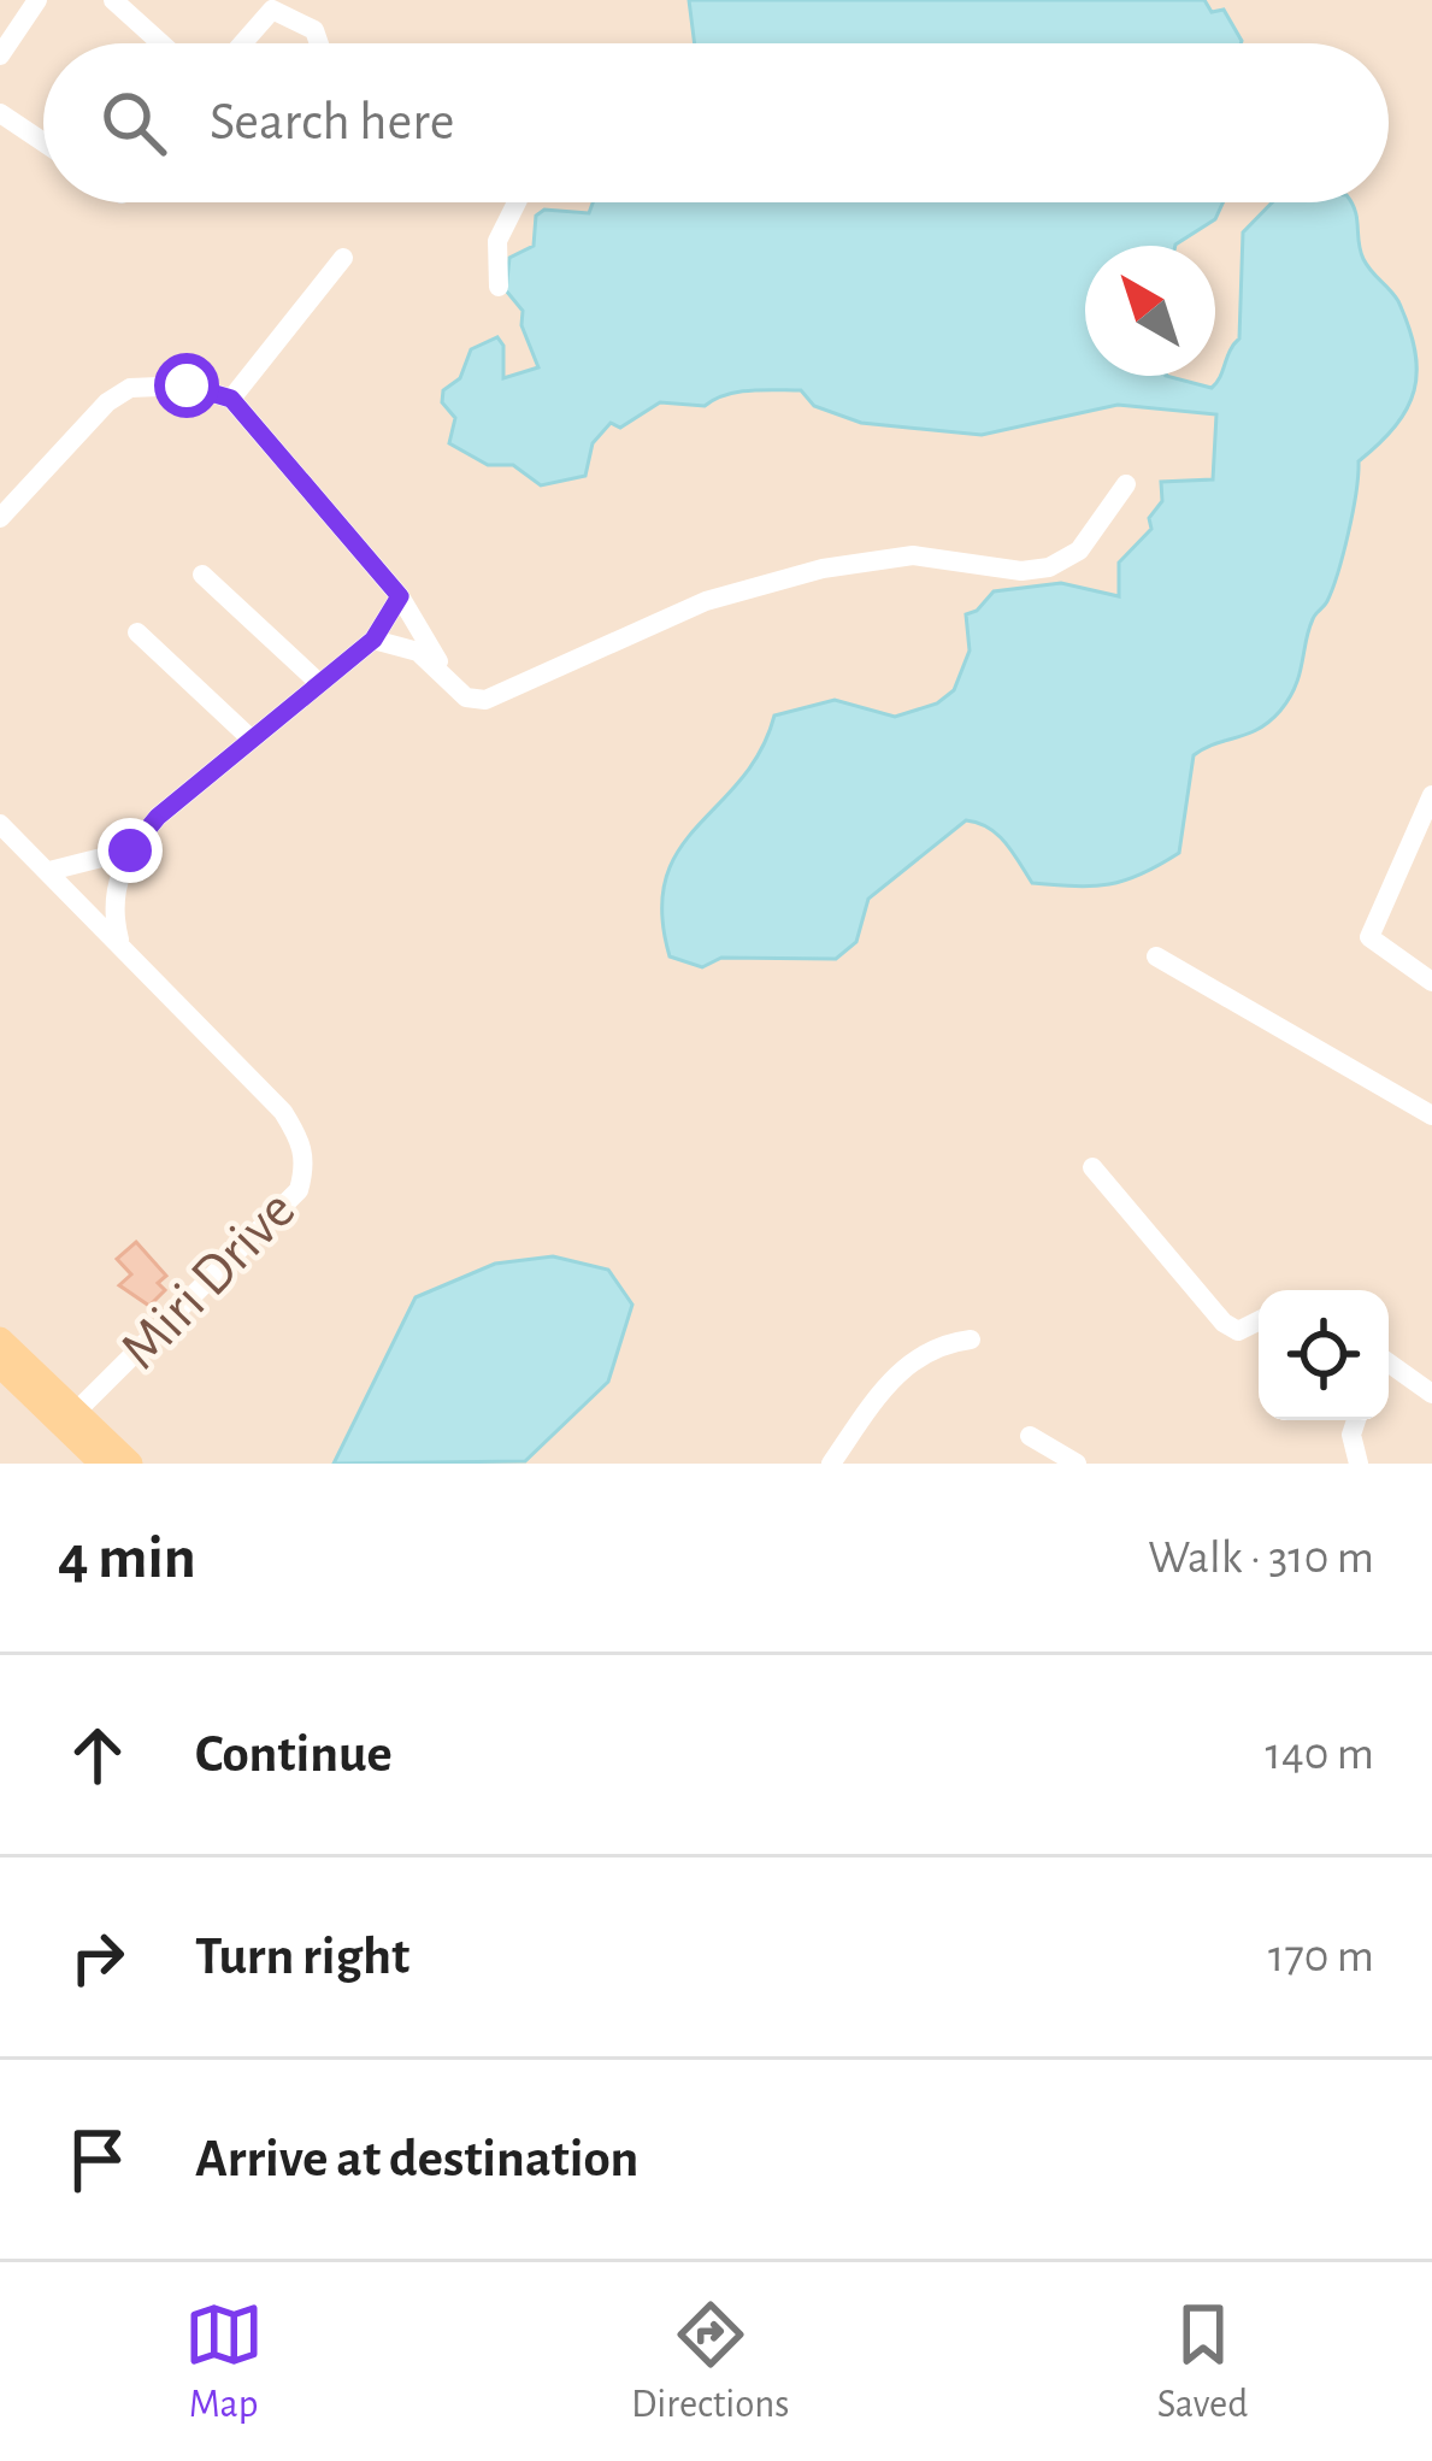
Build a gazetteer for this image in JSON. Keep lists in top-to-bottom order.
{
  "streets": {
    "street": ["Miri Drive"]
  },
  "north": "top left",
  "page": {
    "search": "Search here",
    "heading": ["4 min", "Walk · 310 m"],
    "list": [
      ["Continue", "140 m"],
      ["Turn right", "170 m"],
      "Arrive at destination"
    ],
    "nav": ["Map", "Directions", "Saved"]
  }
}
